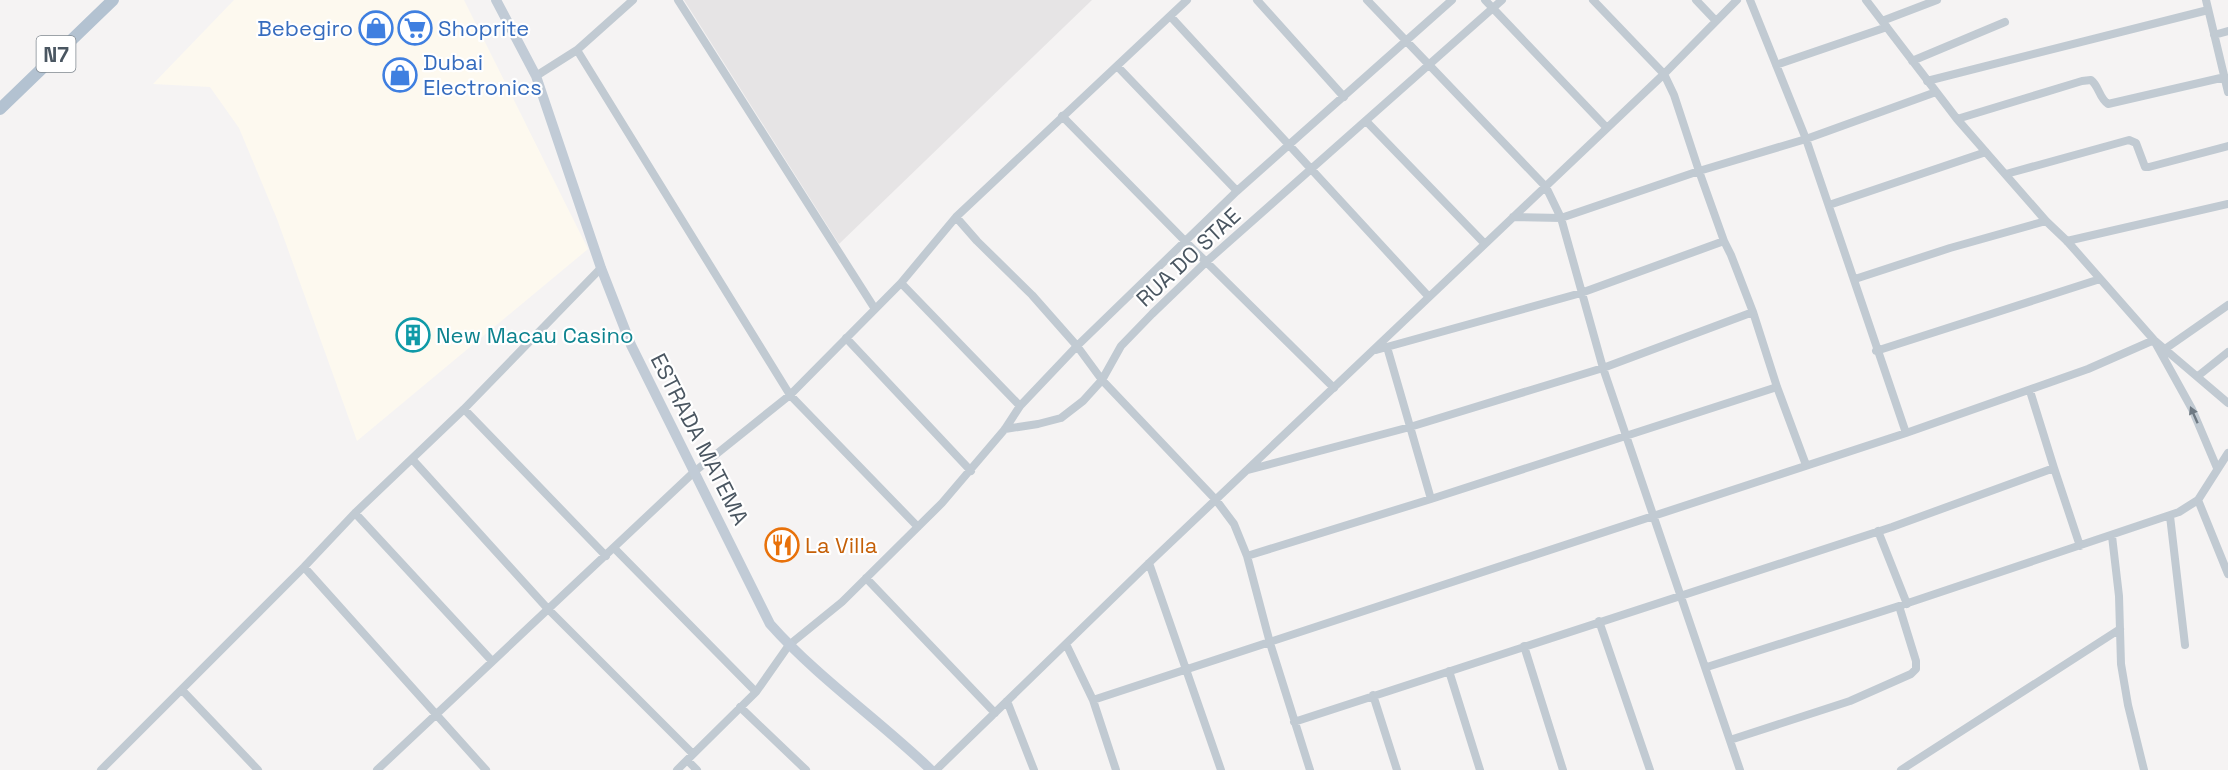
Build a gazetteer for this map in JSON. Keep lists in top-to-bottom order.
{
  "streets": {
    "main road": ["N7"],
    "street": ["RUA DO STAE", "ESTRADA MATEMA"]
  },
  "places": {
    "shop": ["Bebegiro", "Dubai Electronics"],
    "supermarket": ["Shoprite"],
    "building": ["New Macau Casino"],
    "restaurant": ["La Villa"]
  }
}
